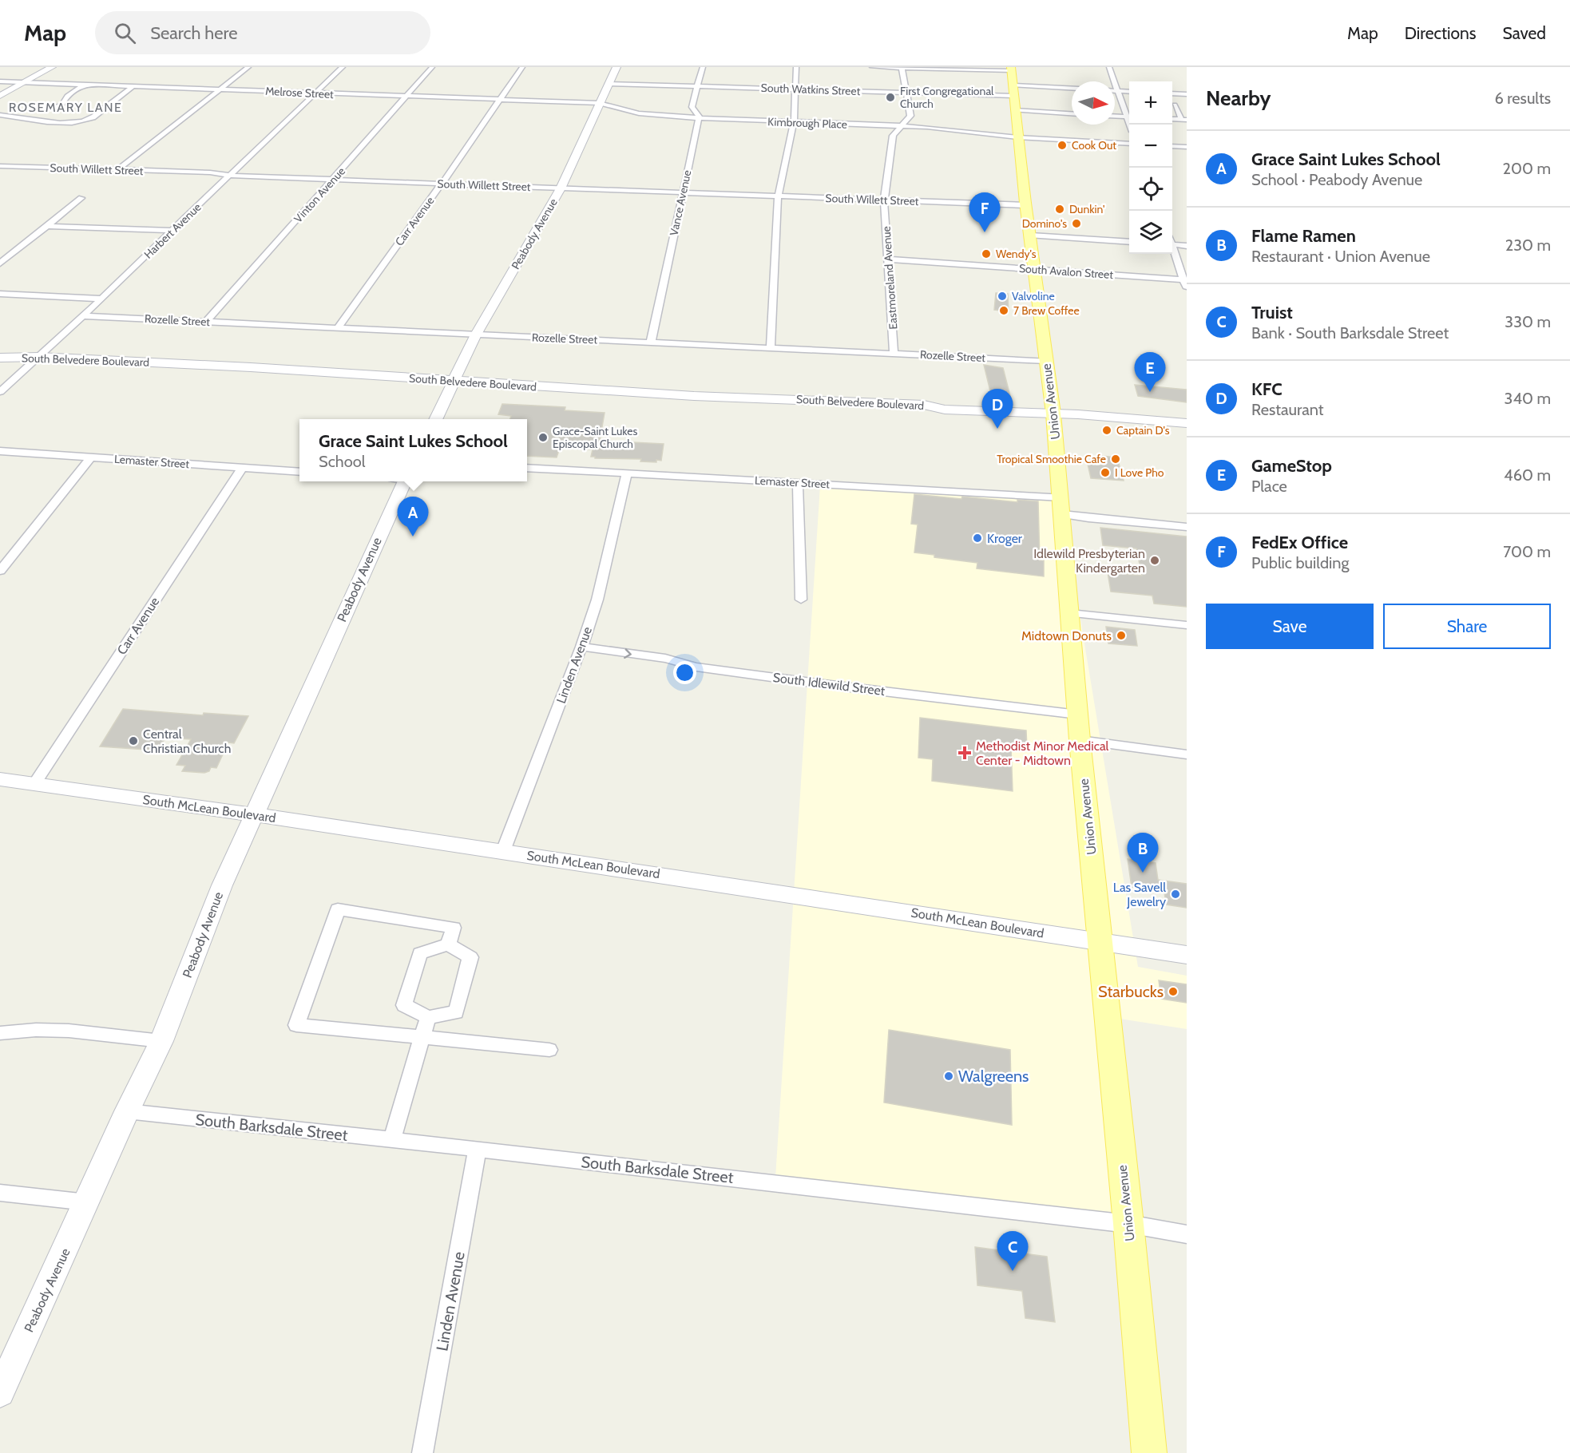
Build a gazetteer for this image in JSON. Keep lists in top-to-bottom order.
{
  "streets": {
    "main road": [
      "Peabody Avenue",
      "South Belvedere Boulevard",
      "Union Avenue",
      "South McLean Boulevard"
    ],
    "street": [
      "South Watkins Street",
      "Melrose Street",
      "Kimbrough Place",
      "South Willett Street",
      "Vinton Avenue",
      "Vance Avenue",
      "Carr Avenue",
      "Harbert Avenue",
      "South Avalon Street",
      "Eastmoreland Avenue",
      "Rozelle Street",
      "Lemaster Street",
      "Linden Avenue",
      "South Idlewild Street",
      "South Barksdale Street"
    ]
  },
  "crossings": [
    ["South Watkins Street", "Vance Avenue"],
    ["South Watkins Street", "Peabody Avenue"],
    ["South Watkins Street", "Eastmoreland Avenue"],
    ["South Watkins Street", "Union Avenue"],
    ["Melrose Street", "Kimbrough Place"],
    ["Melrose Street", "Vinton Avenue"],
    ["Melrose Street", "Carr Avenue"],
    ["Melrose Street", "Harbert Avenue"],
    ["Melrose Street", "Peabody Avenue"],
    ["Kimbrough Place", "Vance Avenue"],
    ["Kimbrough Place", "Peabody Avenue"],
    ["Kimbrough Place", "Eastmoreland Avenue"],
    ["Kimbrough Place", "Union Avenue"],
    ["South Willett Street", "Vinton Avenue"],
    ["South Willett Street", "Vance Avenue"],
    ["South Willett Street", "Carr Avenue"],
    ["South Willett Street", "Harbert Avenue"],
    ["South Willett Street", "Peabody Avenue"],
    ["South Willett Street", "Eastmoreland Avenue"],
    ["South Willett Street", "Union Avenue"],
    ["Vinton Avenue", "Rozelle Street"],
    ["Vance Avenue", "Rozelle Street"],
    ["Carr Avenue", "Rozelle Street"],
    ["Carr Avenue", "Lemaster Street"],
    ["Carr Avenue", "South McLean Boulevard"],
    ["Harbert Avenue", "Rozelle Street"],
    ["Harbert Avenue", "South Belvedere Boulevard"],
    ["Peabody Avenue", "Rozelle Street"],
    ["Peabody Avenue", "South Belvedere Boulevard"],
    ["Peabody Avenue", "South McLean Boulevard"],
    ["Peabody Avenue", "South Barksdale Street"],
    ["South Avalon Street", "Eastmoreland Avenue"],
    ["South Avalon Street", "Union Avenue"],
    ["Eastmoreland Avenue", "Rozelle Street"],
    ["Rozelle Street", "Union Avenue"],
    ["South Belvedere Boulevard", "Union Avenue"],
    ["Union Avenue", "Lemaster Street"],
    ["Union Avenue", "South Idlewild Street"],
    ["Union Avenue", "South McLean Boulevard"],
    ["Union Avenue", "South Barksdale Street"],
    ["Lemaster Street", "Linden Avenue"],
    ["Linden Avenue", "South Idlewild Street"],
    ["Linden Avenue", "South McLean Boulevard"],
    ["Linden Avenue", "South Barksdale Street"]
  ],
  "one_way": ["South Idlewild Street"],
  "districts": ["ROSEMARY LANE"],
  "places": {
    "other": [
      "First Congregational Church",
      "Cook Out",
      "Dunkin'",
      "Domino's",
      "Wendy's",
      "Valvoline",
      "7 Brew Coffee",
      "Captain D's",
      "Grace-Saint Lukes Episcopal Church",
      "Tropical Smoothie Cafe",
      "I Love Pho",
      "Kroger",
      "Idlewild Presbyterian Kindergarten",
      "Midtown Donuts",
      "Central Christian Church",
      "Las Savell Jewelry",
      "Starbucks",
      "Walgreens"
    ],
    "health": ["Methodist Minor Medical Center - Midtown"]
  },
  "north": "right",
  "page": {
    "header": "Map",
    "search": "Search here",
    "nav": ["Map", "Directions", "Saved"],
    "heading": ["Nearby", "6 results"],
    "map_buttons": ["+", "−"],
    "list": [
      {
        "mark": "A",
        "name": "Grace Saint Lukes School",
        "note": "School · Peabody Avenue",
        "value": "200 m"
      },
      {
        "mark": "B",
        "name": "Flame Ramen",
        "note": "Restaurant · Union Avenue",
        "value": "230 m"
      },
      {
        "mark": "C",
        "name": "Truist",
        "note": "Bank · South Barksdale Street",
        "value": "330 m"
      },
      {
        "mark": "D",
        "name": "KFC",
        "note": "Restaurant",
        "value": "340 m"
      },
      {
        "mark": "E",
        "name": "GameStop",
        "note": "Place",
        "value": "460 m"
      },
      {
        "mark": "F",
        "name": "FedEx Office",
        "note": "Public building",
        "value": "700 m"
      }
    ],
    "pins": [
      "F",
      "E",
      "D",
      "A",
      "B",
      "C"
    ],
    "popup": ["Grace Saint Lukes School", "School"],
    "buttons": ["Save", "Share"]
  }
}
